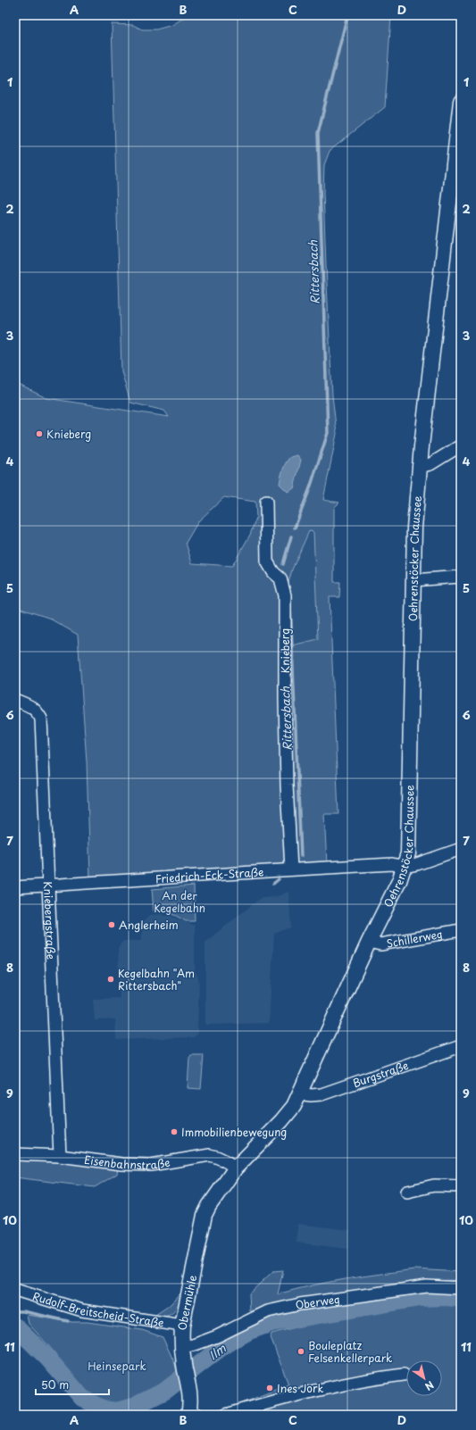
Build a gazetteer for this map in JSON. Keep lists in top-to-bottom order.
{
  "streets": {
    "street": [
      "Oehrenstöcker Chaussee",
      "Knieberg",
      "Friedrich-Eck-Straße",
      "Kniebergstraße",
      "Schillerweg",
      "Burgstraße",
      "Eisenbahnstraße",
      "Oberweg",
      "Obermühle",
      "Rudolf-Breitscheid-Straße"
    ]
  },
  "crossings": [
    ["Oehrenstöcker Chaussee", "Friedrich-Eck-Straße"],
    ["Oehrenstöcker Chaussee", "Schillerweg"],
    ["Oehrenstöcker Chaussee", "Burgstraße"],
    ["Oehrenstöcker Chaussee", "Eisenbahnstraße"],
    ["Oehrenstöcker Chaussee", "Obermühle"],
    ["Knieberg", "Friedrich-Eck-Straße"],
    ["Friedrich-Eck-Straße", "Kniebergstraße"],
    ["Kniebergstraße", "Eisenbahnstraße"],
    ["Oberweg", "Obermühle"],
    ["Obermühle", "Rudolf-Breitscheid-Straße"]
  ],
  "water": ["Rittersbach", "Ilm"],
  "parks": ["An der Kegelbahn", "Heinsepark"],
  "places": [
    "Knieberg",
    "Anglerheim",
    "Kegelbahn \"Am Rittersbach\"",
    "Immobilienbewegung",
    "Bouleplatz Felsenkellerpark",
    "Ines Jork"
  ],
  "scale_bar": "50 m",
  "north": "bottom right",
  "grid": {
    "columns": [
      "A",
      "B",
      "C",
      "D"
    ],
    "rows": [
      "1",
      "2",
      "3",
      "4",
      "5",
      "6",
      "7",
      "8",
      "9",
      "10",
      "11"
    ]
  }
}
